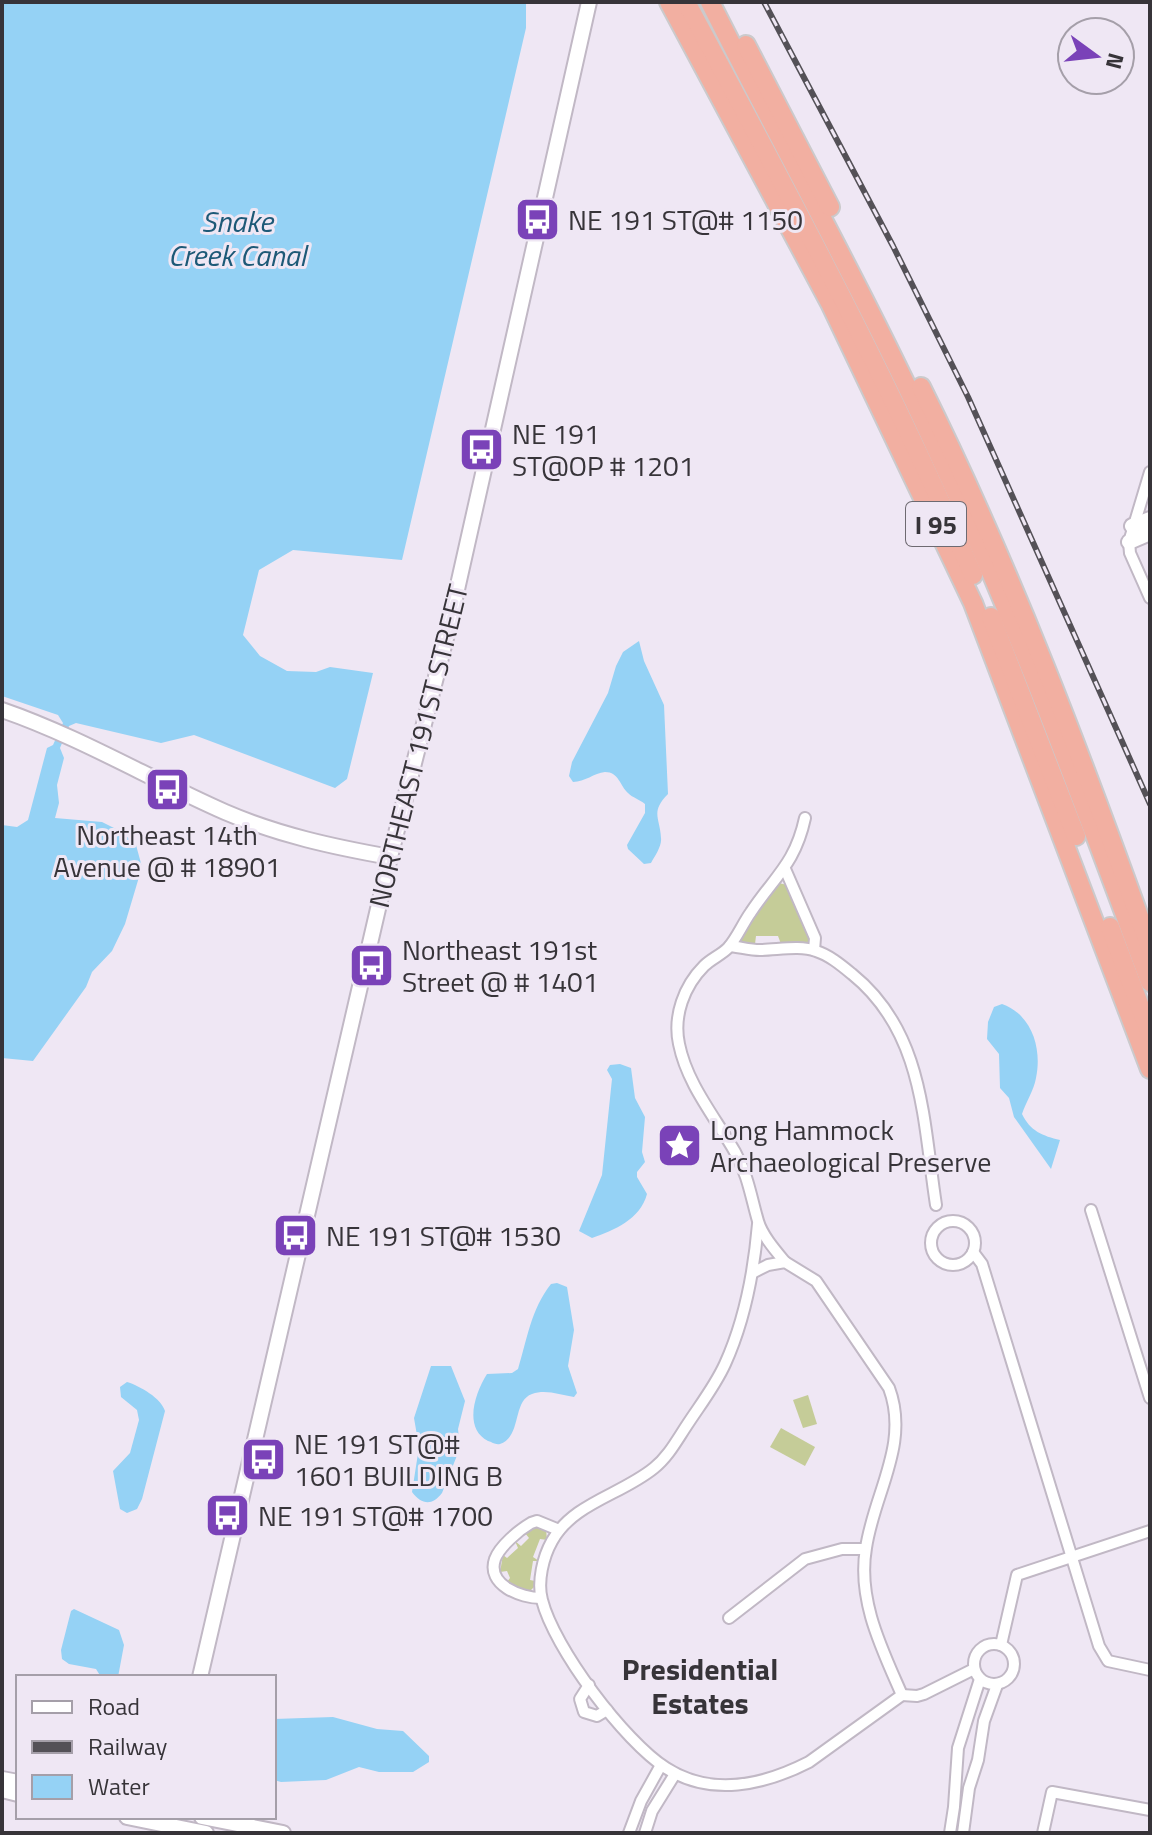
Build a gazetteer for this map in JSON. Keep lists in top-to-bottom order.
{
  "streets": {
    "highway": ["I 95"],
    "street": ["NORTHEAST 191ST STREET"]
  },
  "districts": ["Presidential Estates"],
  "water": ["Snake Creek Canal"],
  "places": {
    "bus stop": [
      "NE 191 ST@# 1150",
      "NE 191 ST@OP # 1201",
      "Northeast 14th Avenue @ # 18901",
      "Northeast 191st Street @ # 1401",
      "NE 191 ST@# 1530",
      "NE 191 ST@# 1601 BUILDING B",
      "NE 191 ST@# 1700"
    ],
    "place": ["Long Hammock Archaeological Preserve"]
  },
  "legend": ["Road", "Railway", "Water"],
  "north": "right"
}
